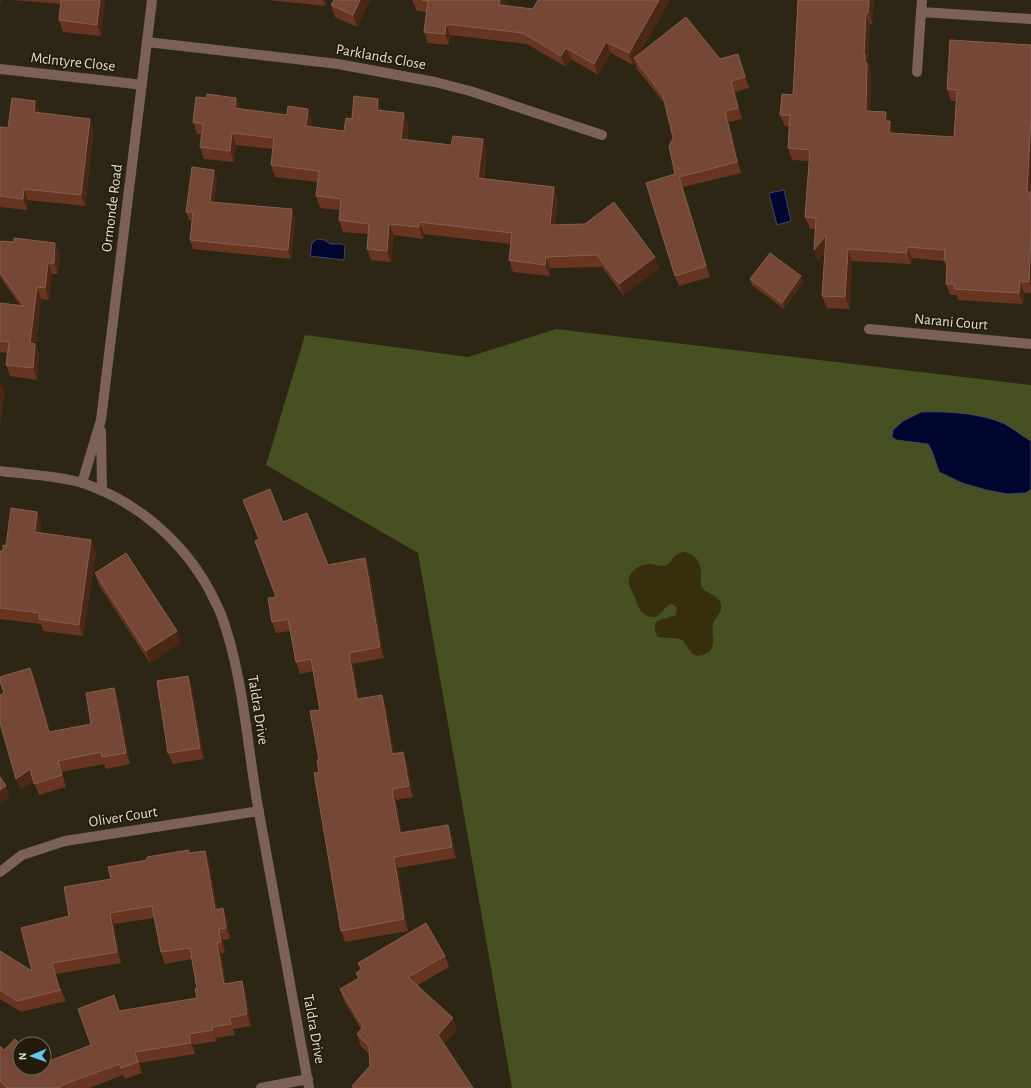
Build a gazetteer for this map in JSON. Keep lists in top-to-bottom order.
{
  "streets": {
    "street": [
      "Parklands Close",
      "McIntyre Close",
      "Ormonde Road",
      "Narani Court",
      "Taldra Drive",
      "Oliver Court"
    ]
  },
  "crossings": [
    ["Parklands Close", "Ormonde Road"],
    ["McIntyre Close", "Ormonde Road"],
    ["Ormonde Road", "Taldra Drive"],
    ["Taldra Drive", "Oliver Court"]
  ],
  "north": "left"
}
